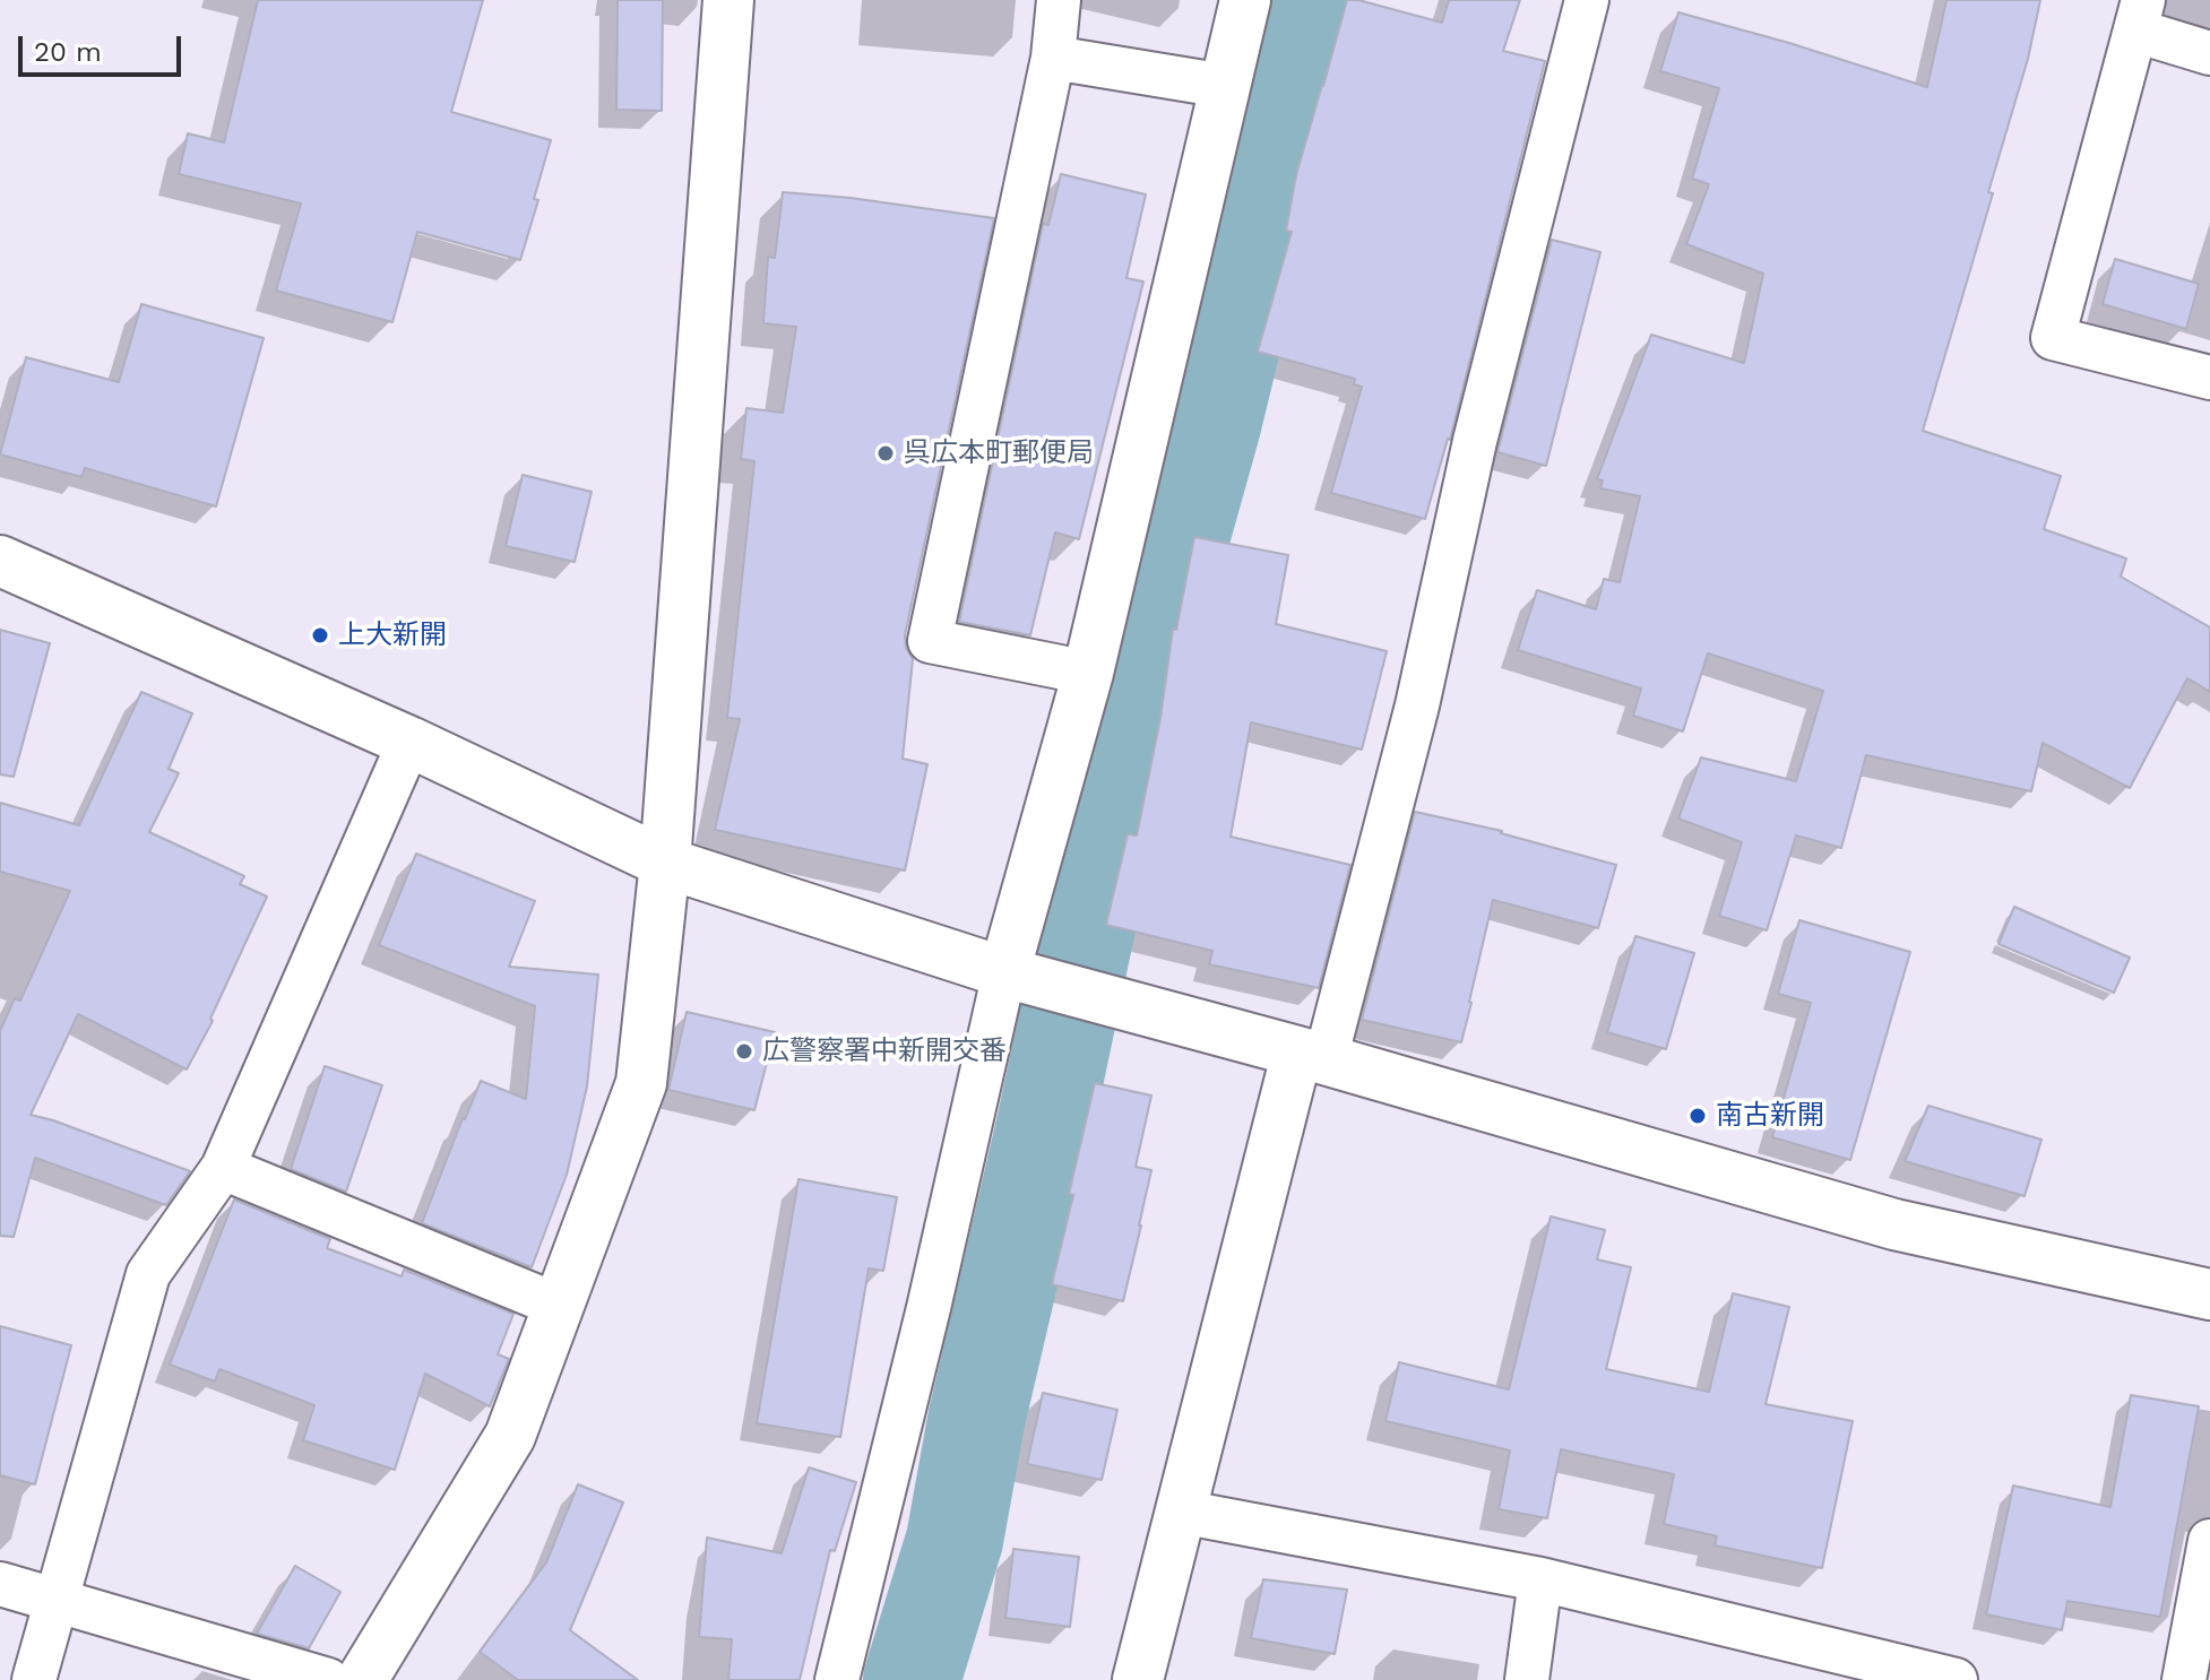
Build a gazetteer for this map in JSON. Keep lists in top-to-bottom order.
{
  "places": [
    "呉広本町郵便局",
    "上大新開",
    "広警察署中新開交番",
    "南古新開"
  ],
  "scale_bar": "20 m"
}
